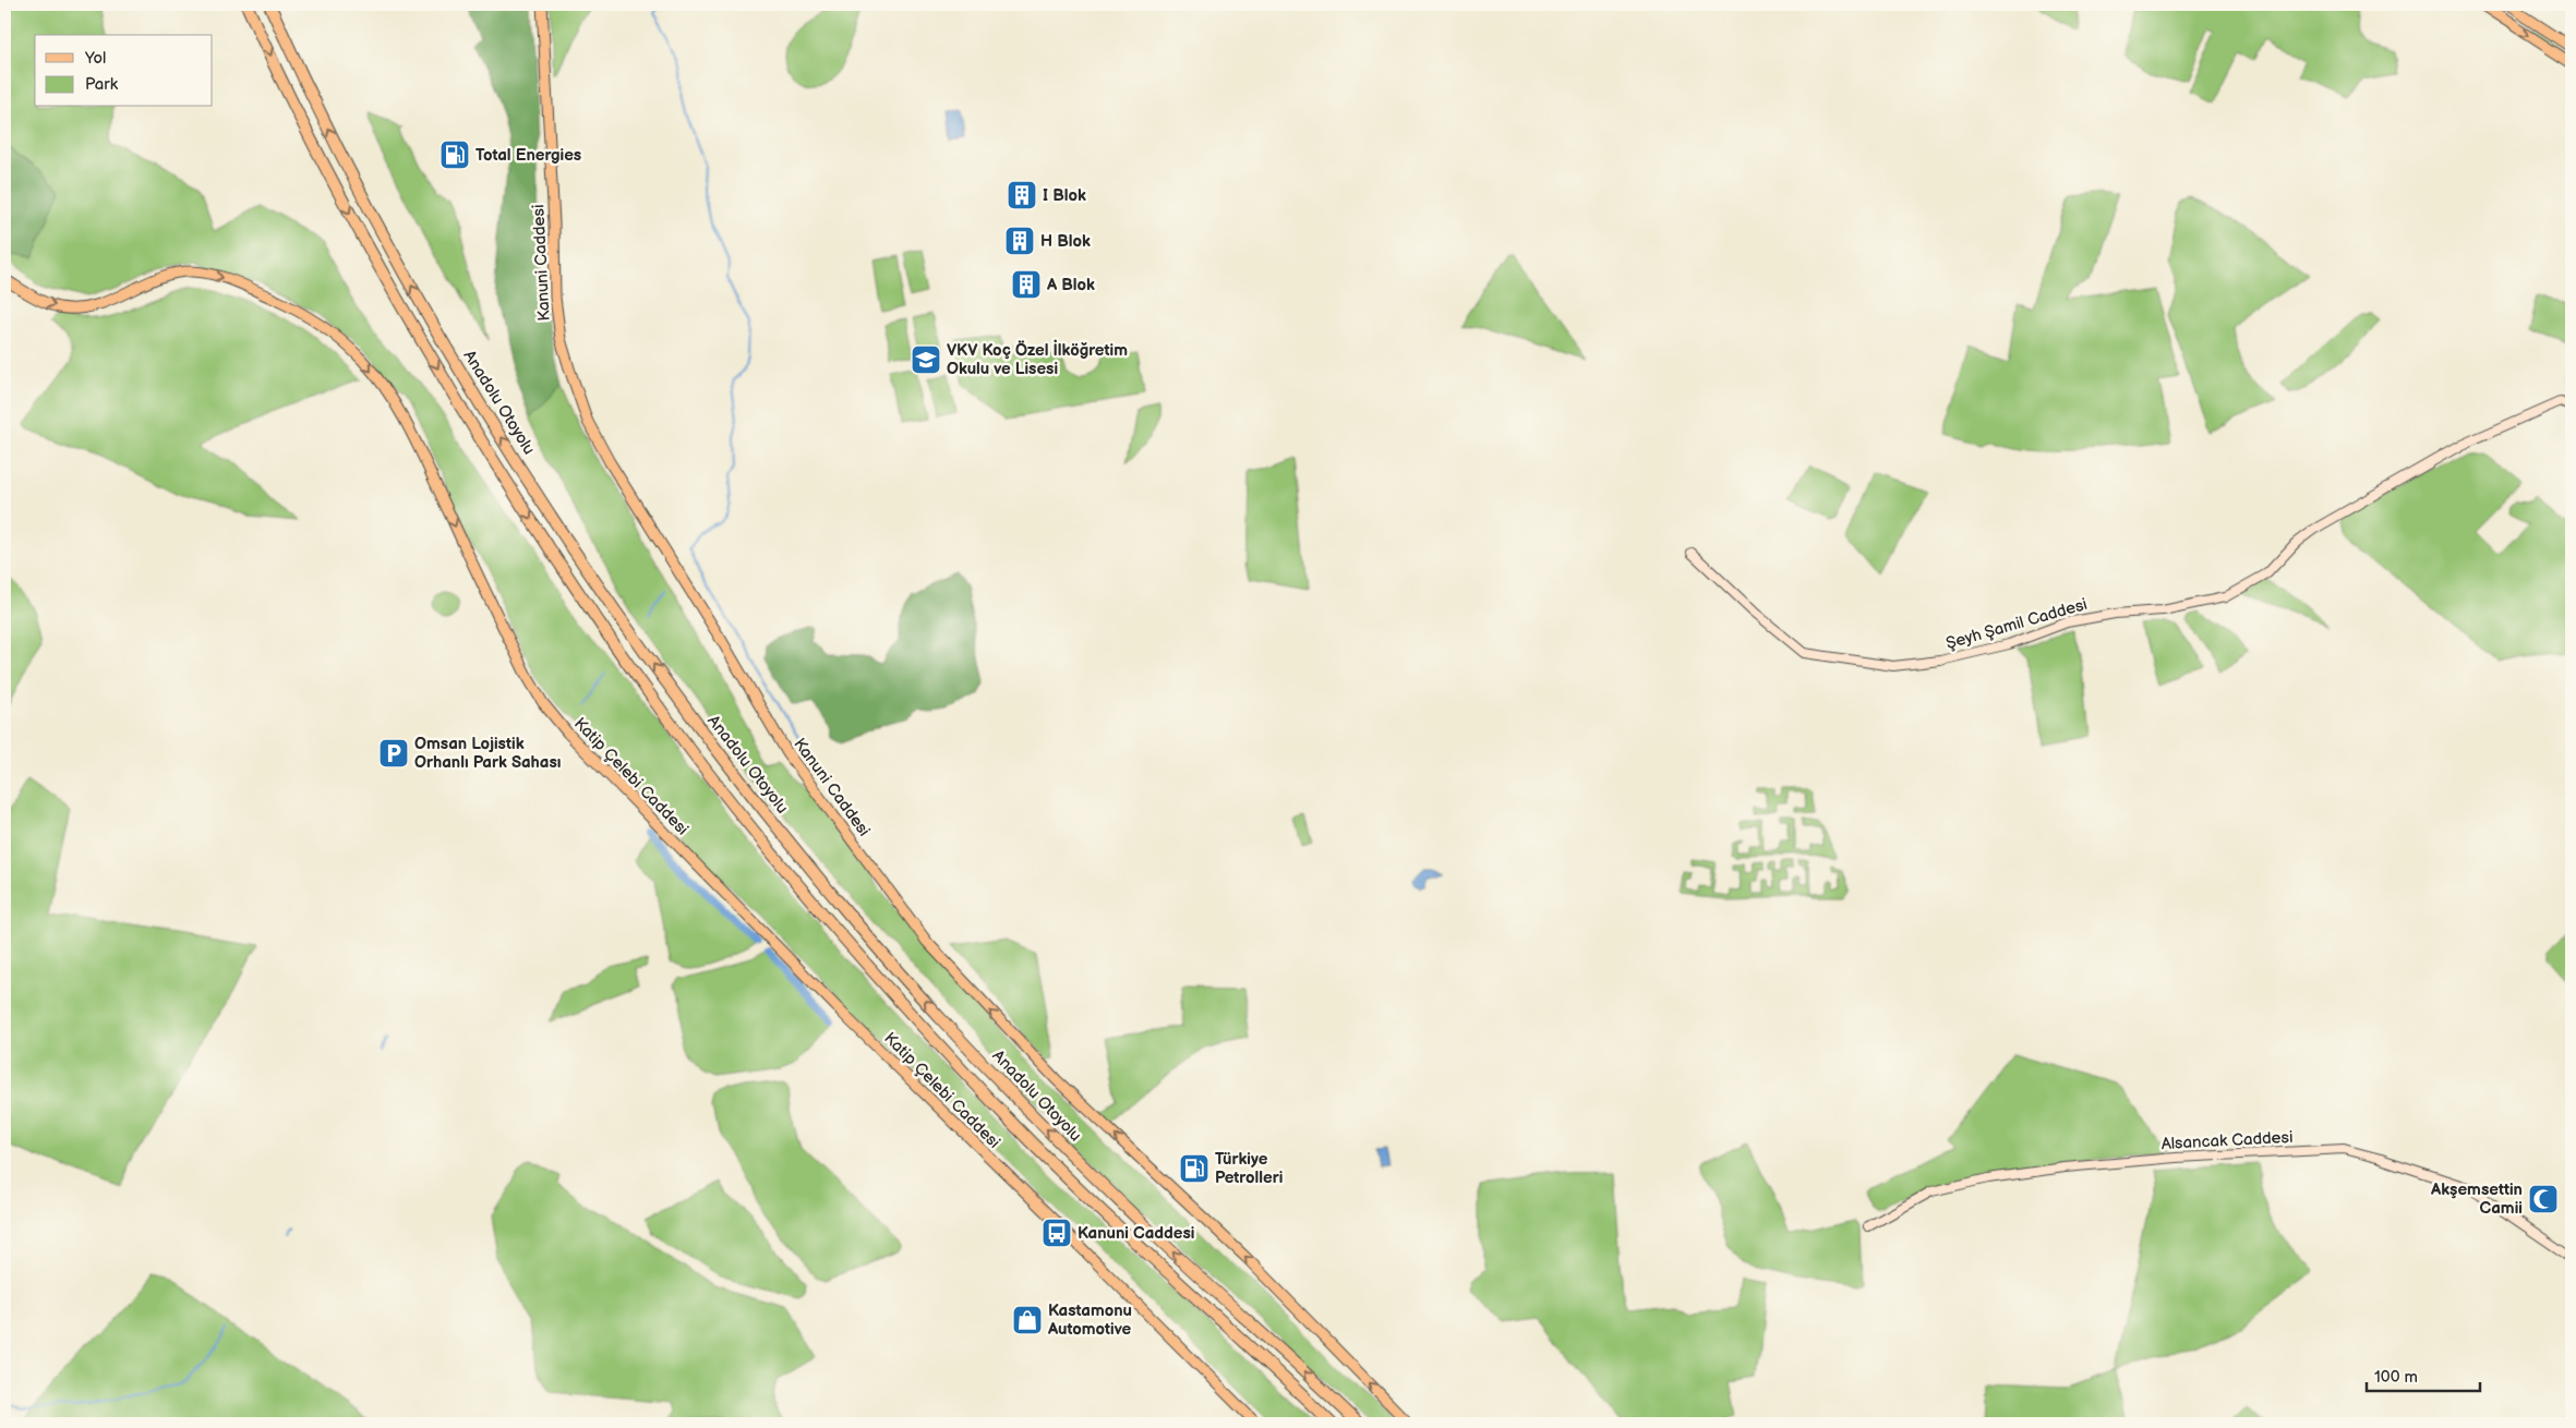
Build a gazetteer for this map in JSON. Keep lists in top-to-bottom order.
{
  "streets": {
    "highway": ["Anadolu Otoyolu"],
    "main road": ["Kanuni Caddesi", "Katip Çelebi Caddesi"],
    "street": ["Şeyh Şamil Caddesi", "Alsancak Caddesi"]
  },
  "one_way": ["Kanuni Caddesi", "Katip Çelebi Caddesi"],
  "places": {
    "fuel station": ["Total Energies", "Türkiye Petrolleri"],
    "building": ["I Blok", "H Blok", "A Blok"],
    "school or university": ["VKV Koç Özel İlköğretim Okulu ve Lisesi"],
    "parking": ["Omsan Lojistik Orhanlı Park Sahası"],
    "mosque": ["Akşemsettin Camii"],
    "bus stop": ["Kanuni Caddesi"],
    "shop": ["Kastamonu Automotive"]
  },
  "legend": ["Yol", "Park"],
  "scale_bar": "100 m"
}
